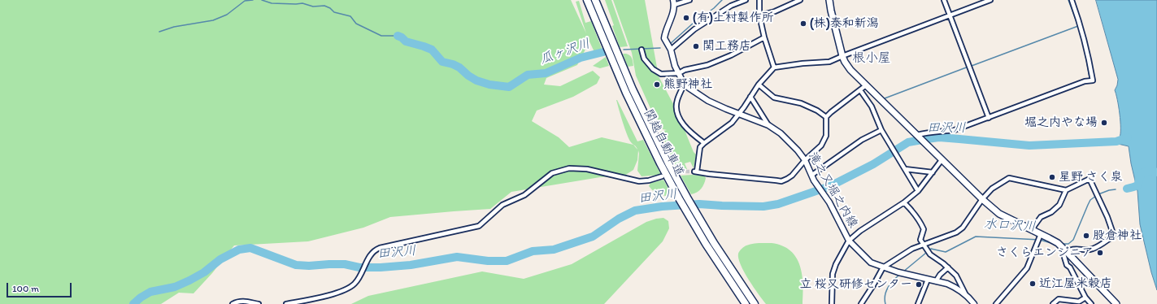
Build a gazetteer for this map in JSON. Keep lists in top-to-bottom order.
{
  "streets": {
    "highway": ["関越自動車道"],
    "main road": ["滝之又堀之内線"]
  },
  "districts": ["根小屋"],
  "water": ["瓜ヶ沢川", "田沢川", "水口沢川"],
  "places": [
    "(有)上村製作所",
    "(株)泰和新潟",
    "関工務店",
    "熊野神社",
    "堀之内やな場",
    "星野 さく泉",
    "股倉神社",
    "さくらエンジニア",
    "近江屋米穀店",
    "立 桜又研修センター"
  ],
  "scale_bar": "100 m"
}
